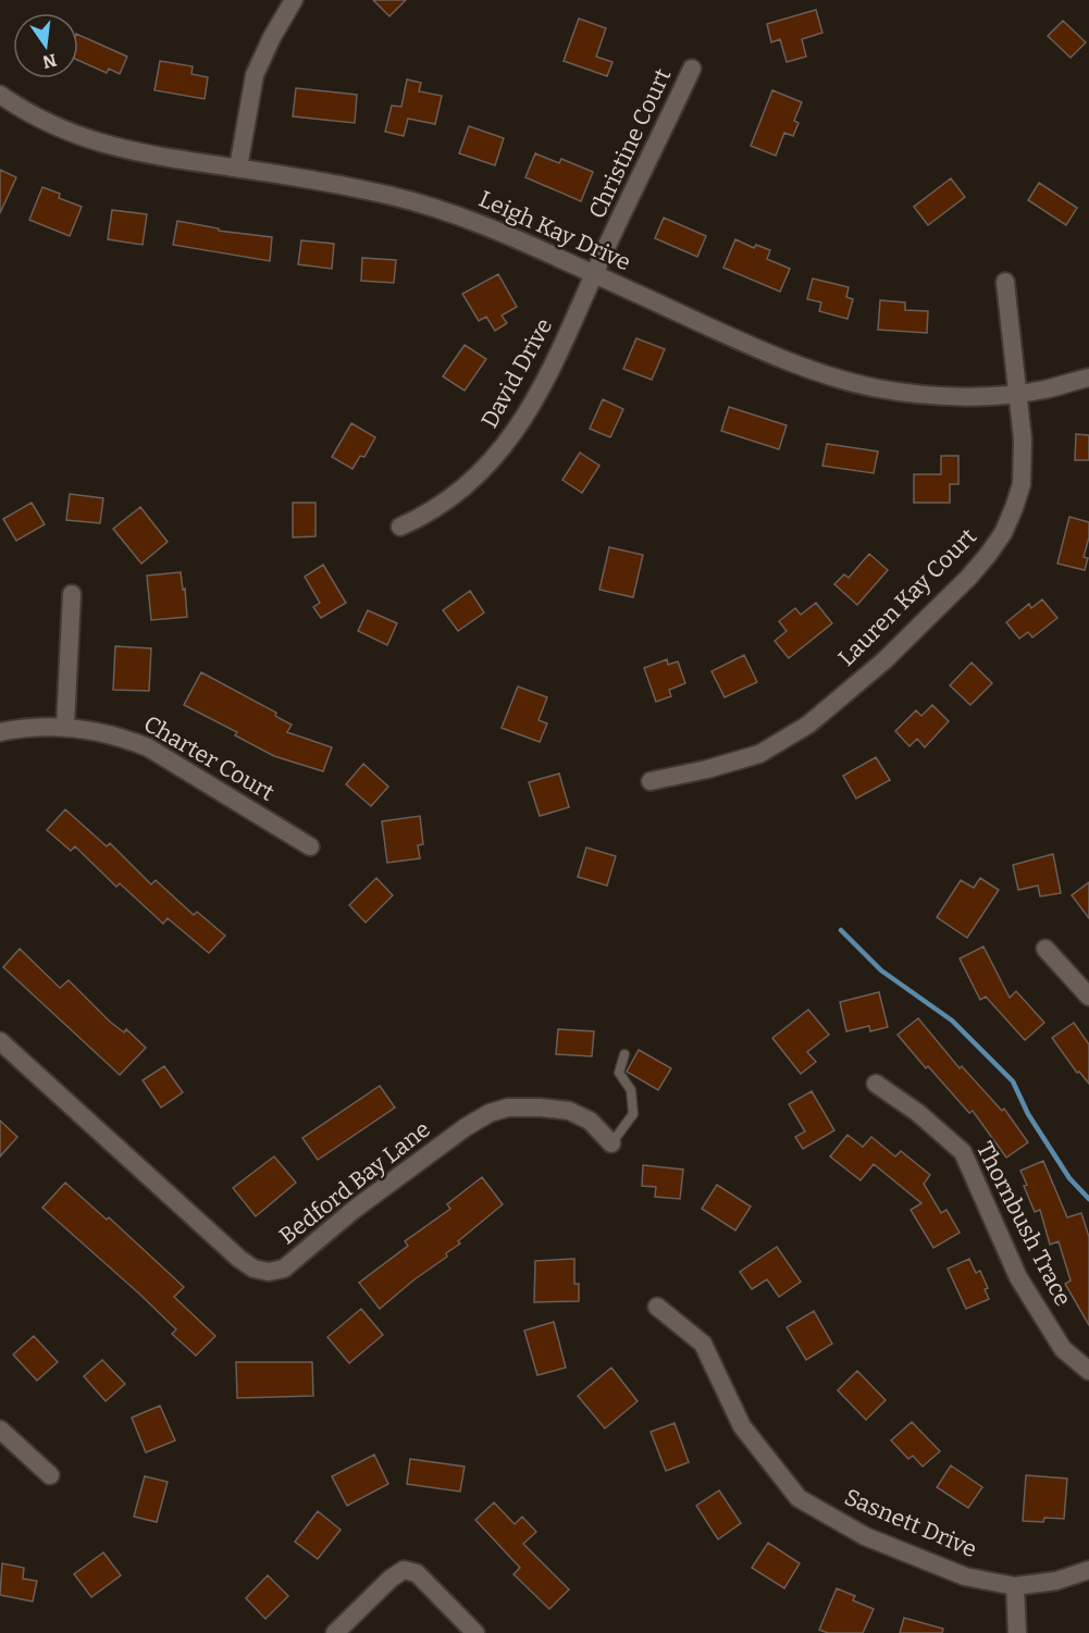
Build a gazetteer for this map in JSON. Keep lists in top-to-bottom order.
{
  "streets": {
    "street": [
      "Christine Court",
      "Leigh Kay Drive",
      "David Drive",
      "Lauren Kay Court",
      "Charter Court",
      "Bedford Bay Lane",
      "Thornbush Trace",
      "Sasnett Drive"
    ]
  },
  "crossings": [
    ["Christine Court", "Leigh Kay Drive"],
    ["Christine Court", "David Drive"],
    ["Leigh Kay Drive", "David Drive"],
    ["Leigh Kay Drive", "Lauren Kay Court"]
  ],
  "north": "bottom"
}
